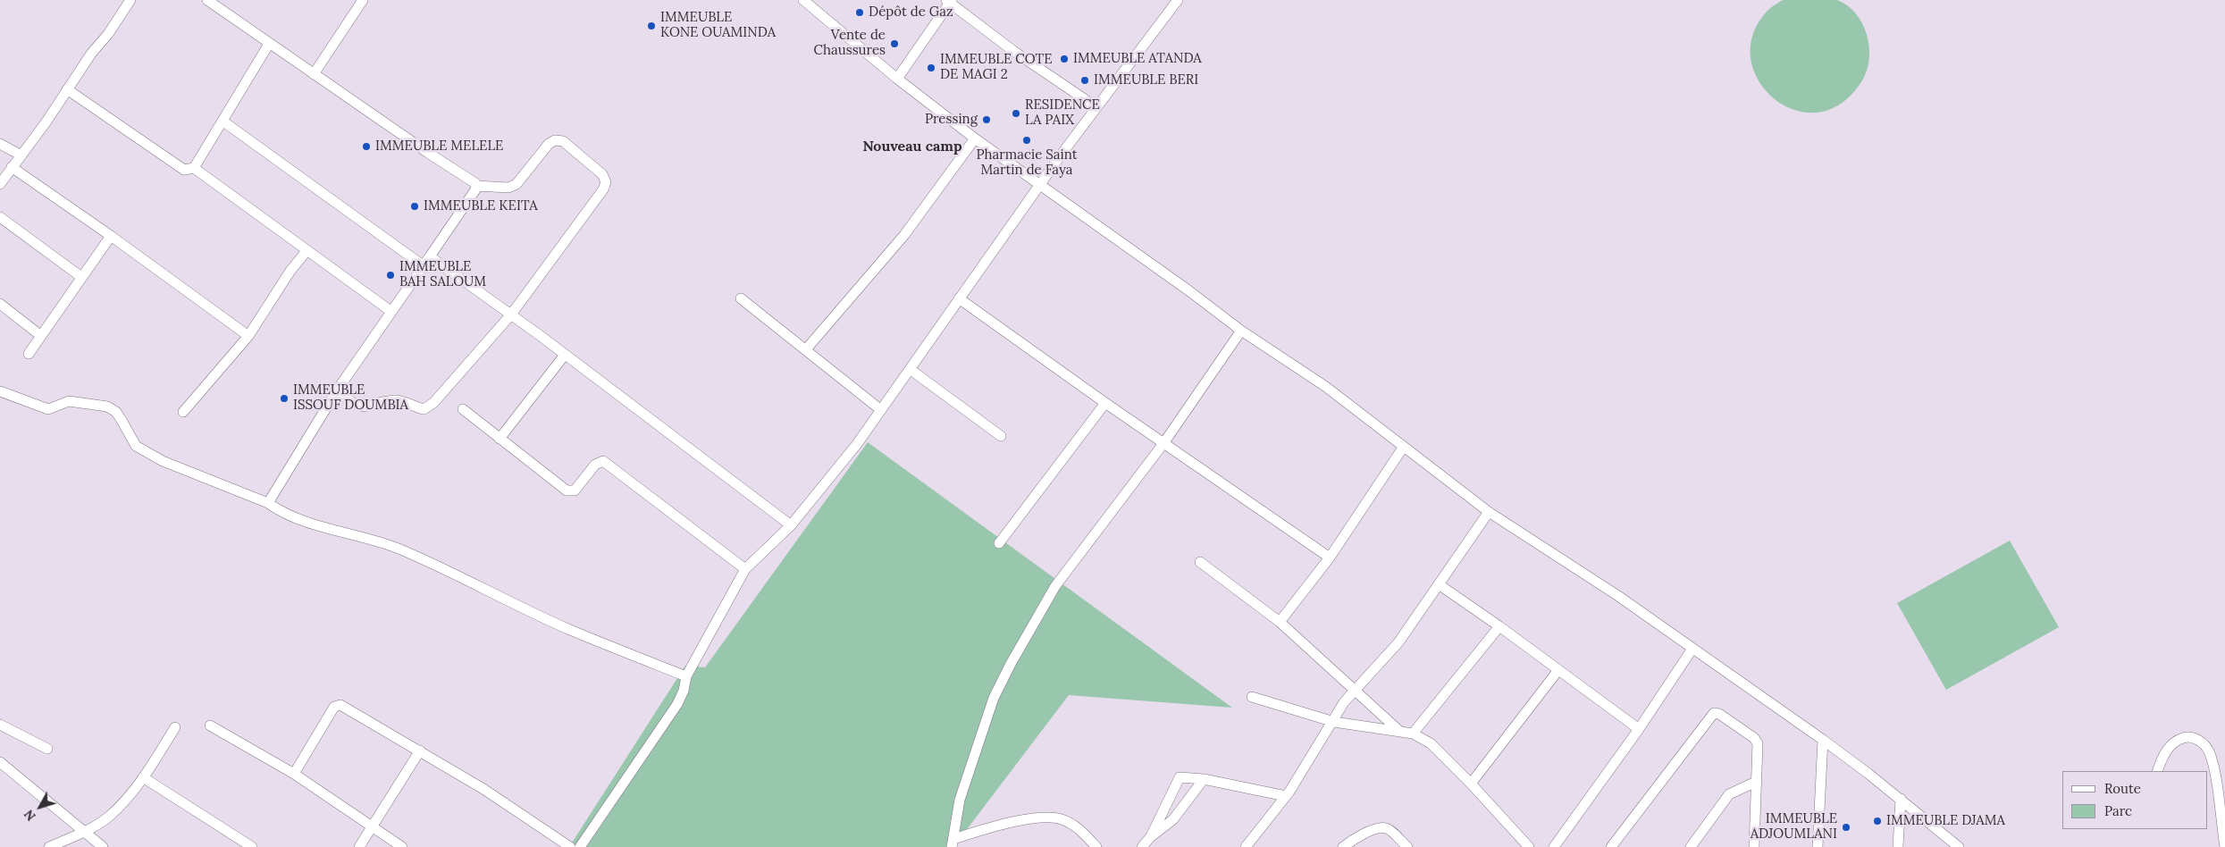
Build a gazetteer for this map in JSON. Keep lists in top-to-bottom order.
{
  "districts": ["Nouveau camp"],
  "places": [
    "Dépôt de Gaz",
    "IMMEUBLE KONE OUAMINDA",
    "Vente de Chaussures",
    "IMMEUBLE ATANDA",
    "IMMEUBLE COTE DE MAGI 2",
    "IMMEUBLE BERI",
    "RESIDENCE LA PAIX",
    "Pressing",
    "Pharmacie Saint Martin de Faya",
    "IMMEUBLE MELELE",
    "IMMEUBLE KEITA",
    "IMMEUBLE BAH SALOUM",
    "IMMEUBLE ISSOUF DOUMBIA",
    "IMMEUBLE DJAMA",
    "IMMEUBLE ADJOUMLANI"
  ],
  "legend": ["Route", "Parc"],
  "north": "bottom left"
}
